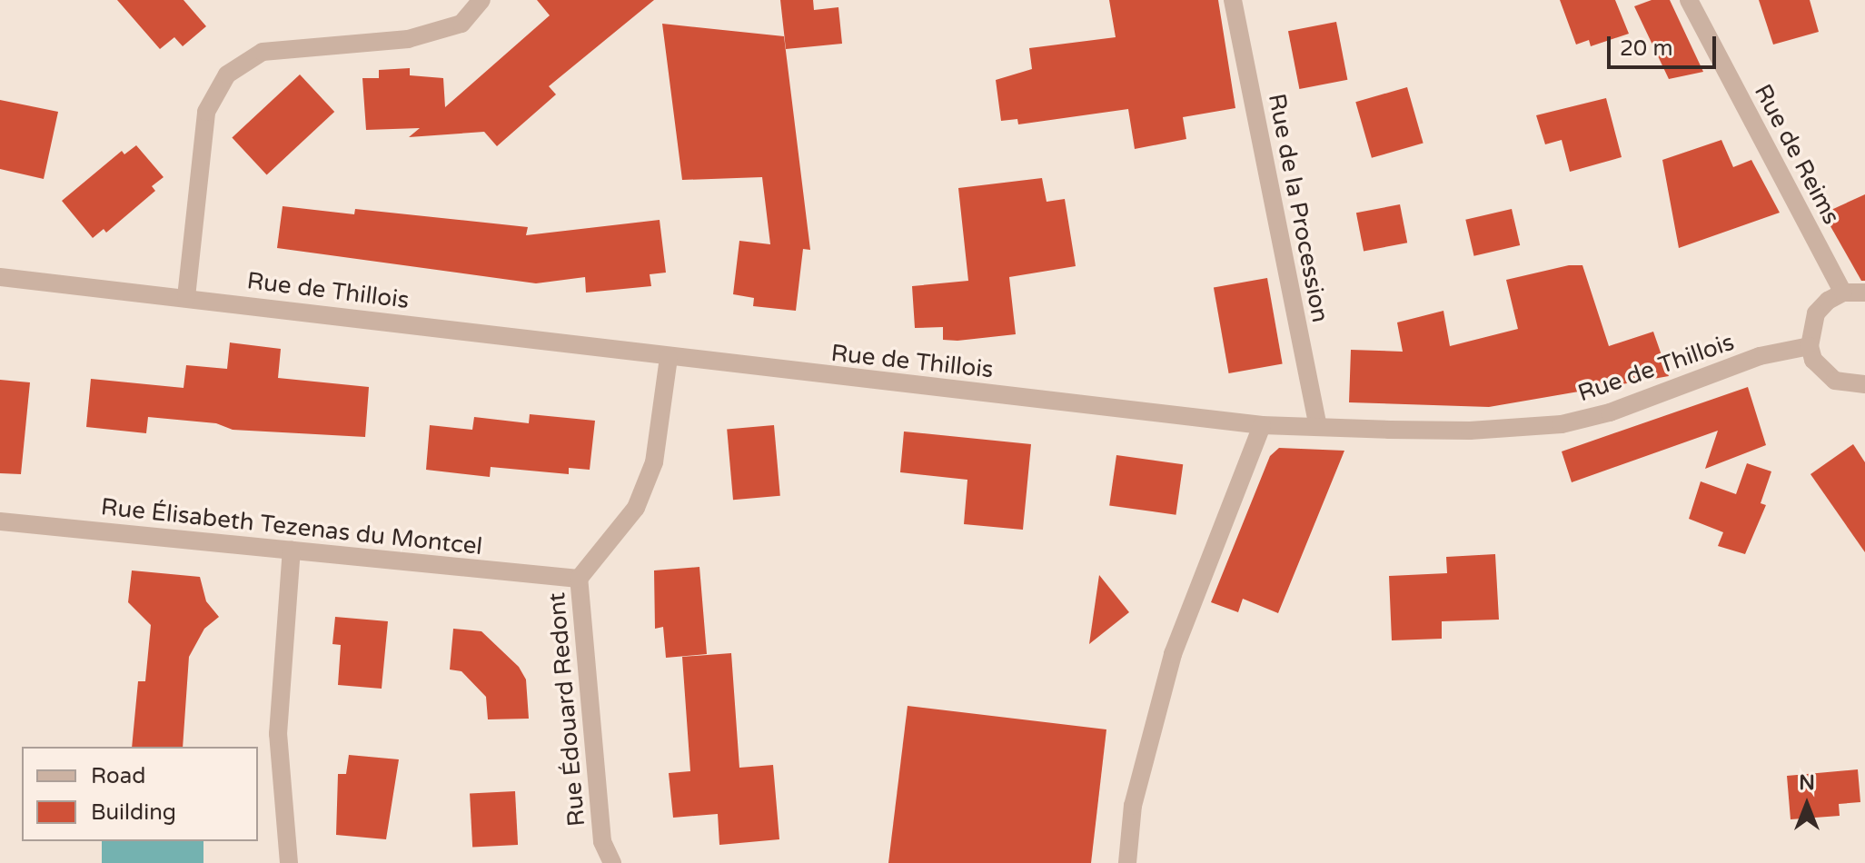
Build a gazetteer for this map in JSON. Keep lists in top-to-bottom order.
{
  "streets": {
    "street": [
      "Rue de Reims",
      "Rue de la Procession",
      "Rue de Thillois",
      "Rue Élisabeth Tezenas du Montcel",
      "Rue Édouard Redont"
    ]
  },
  "crossings": [
    ["Rue de la Procession", "Rue de Thillois"],
    ["Rue de Thillois", "Rue Édouard Redont"],
    ["Rue Élisabeth Tezenas du Montcel", "Rue Édouard Redont"]
  ],
  "legend": ["Road", "Building"],
  "scale_bar": "20 m",
  "north": "top"
}
